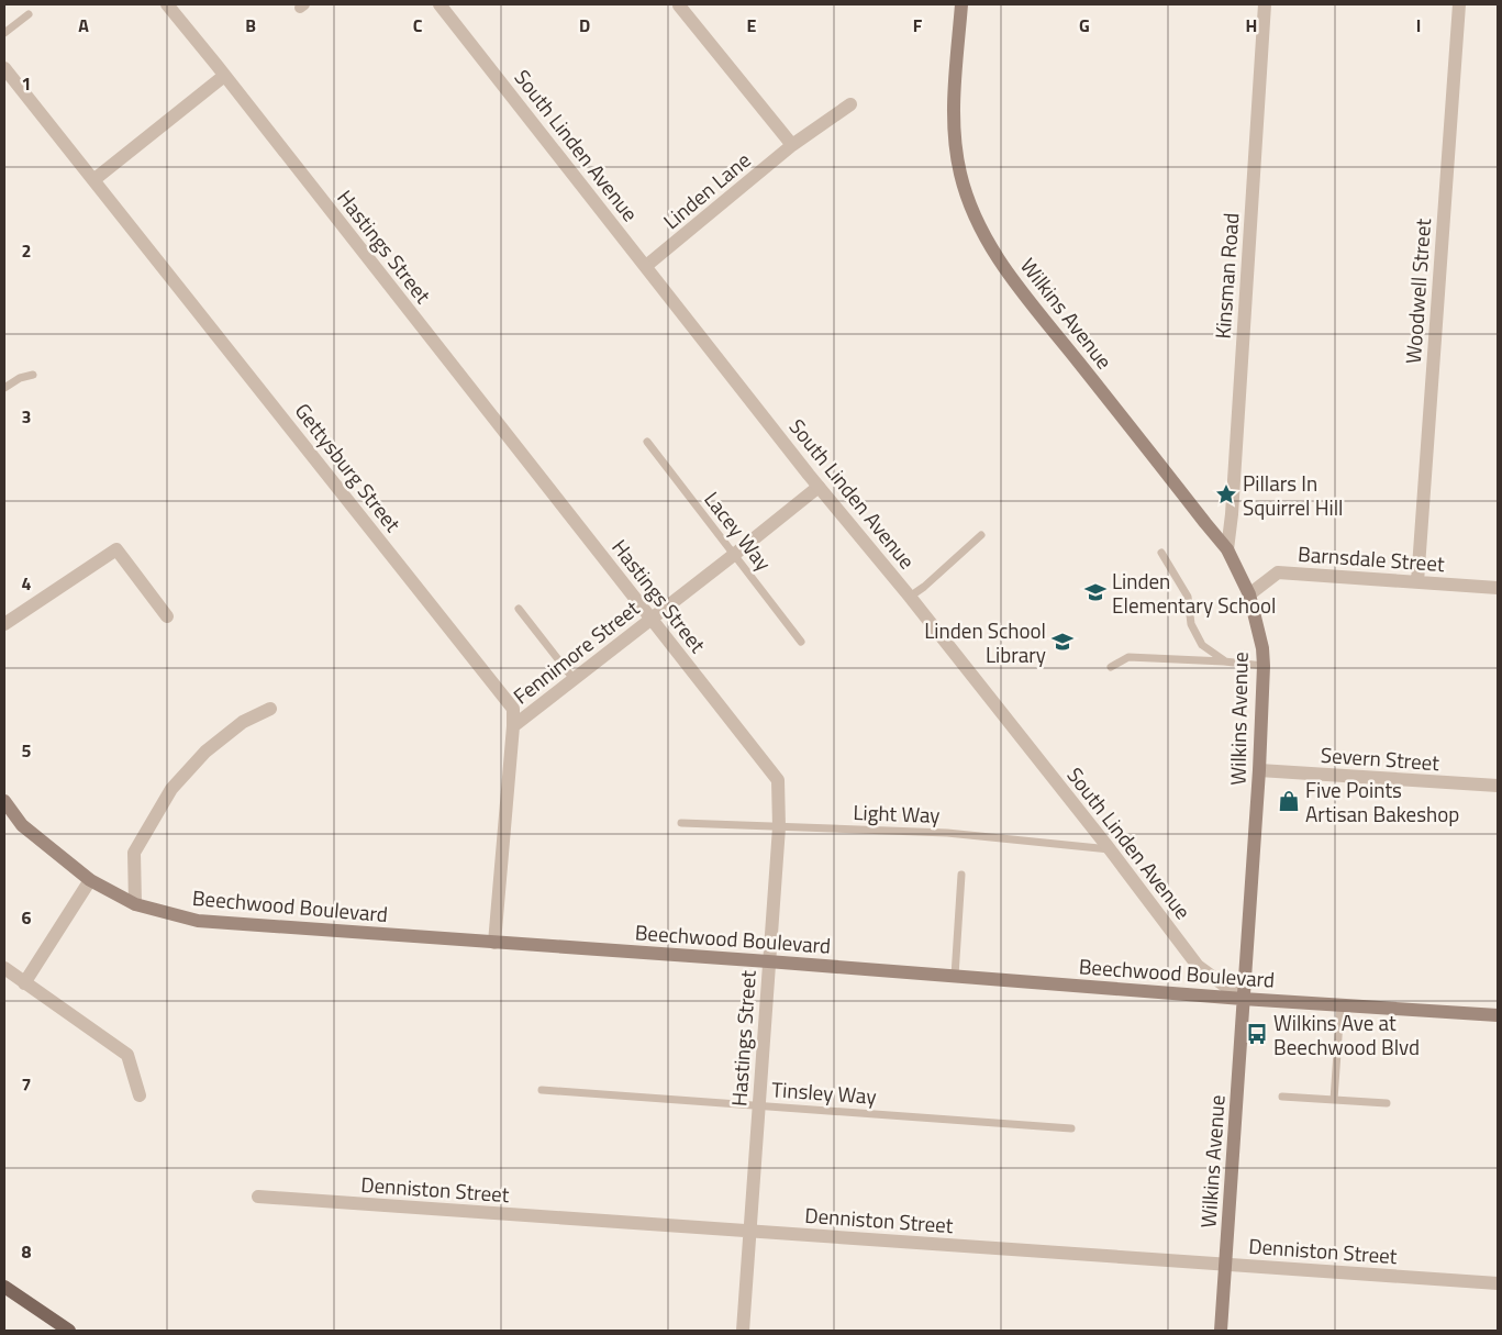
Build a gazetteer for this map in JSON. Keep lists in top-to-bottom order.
{
  "streets": {
    "main road": ["Wilkins Avenue", "Beechwood Boulevard"],
    "street": [
      "South Linden Avenue",
      "Linden Lane",
      "Hastings Street",
      "Kinsman Road",
      "Woodwell Street",
      "Gettysburg Street",
      "Barnsdale Street",
      "Fennimore Street",
      "Severn Street",
      "Denniston Street"
    ],
    "lane": ["Lacey Way", "Light Way", "Tinsley Way"]
  },
  "crossings": [
    ["South Linden Avenue", "Linden Lane"],
    ["South Linden Avenue", "Wilkins Avenue"],
    ["South Linden Avenue", "Fennimore Street"],
    ["South Linden Avenue", "Light Way"],
    ["South Linden Avenue", "Beechwood Boulevard"],
    ["Hastings Street", "Fennimore Street"],
    ["Hastings Street", "Light Way"],
    ["Hastings Street", "Beechwood Boulevard"],
    ["Hastings Street", "Tinsley Way"],
    ["Hastings Street", "Denniston Street"],
    ["Kinsman Road", "Wilkins Avenue"],
    ["Woodwell Street", "Barnsdale Street"],
    ["Wilkins Avenue", "Barnsdale Street"],
    ["Wilkins Avenue", "Severn Street"],
    ["Wilkins Avenue", "Beechwood Boulevard"],
    ["Wilkins Avenue", "Denniston Street"],
    ["Gettysburg Street", "Fennimore Street"],
    ["Gettysburg Street", "Beechwood Boulevard"],
    ["Lacey Way", "Fennimore Street"]
  ],
  "places": {
    "place": ["Pillars In Squirrel Hill"],
    "school or university": ["Linden Elementary School", "Linden School Library"],
    "shop": ["Five Points Artisan Bakeshop"],
    "bus stop": ["Wilkins Ave at Beechwood Blvd"]
  },
  "grid": {
    "columns": [
      "A",
      "B",
      "C",
      "D",
      "E",
      "F",
      "G",
      "H",
      "I"
    ],
    "rows": [
      "1",
      "2",
      "3",
      "4",
      "5",
      "6",
      "7",
      "8"
    ]
  }
}
